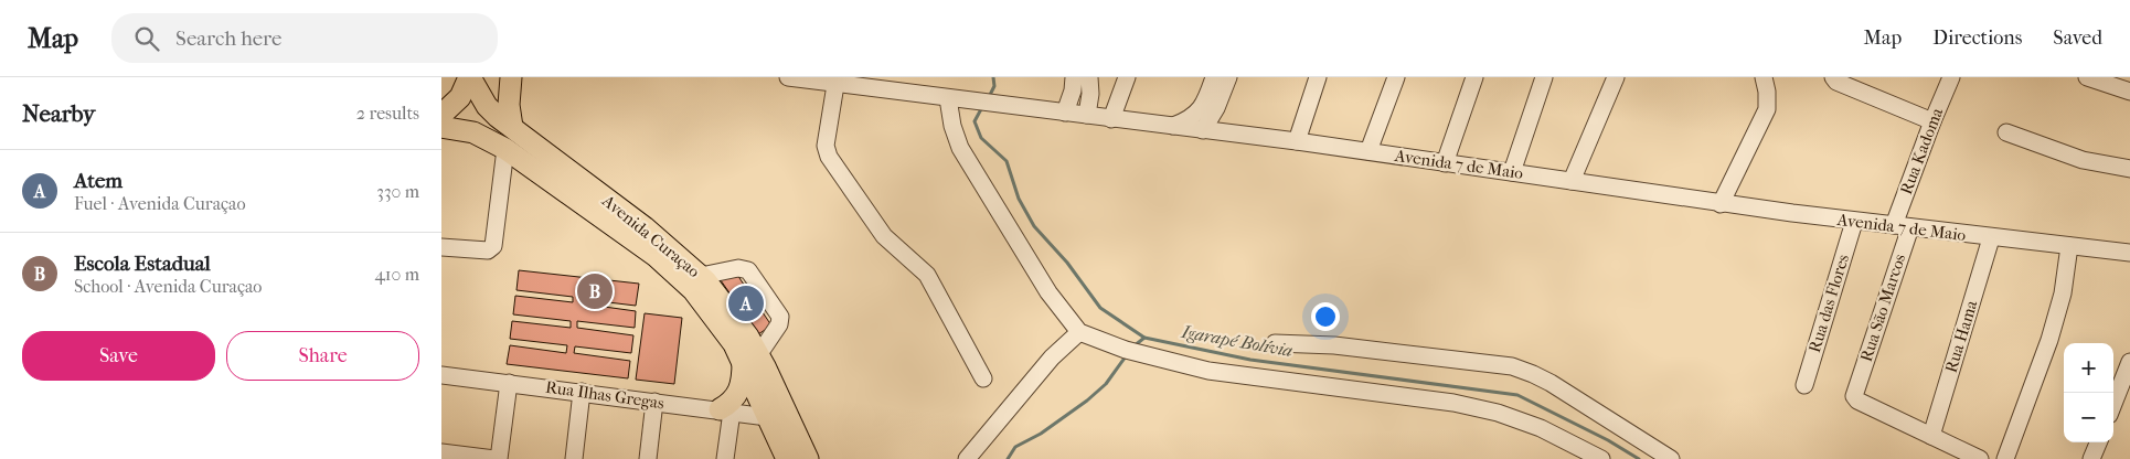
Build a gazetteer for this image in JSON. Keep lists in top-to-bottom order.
{
  "streets": {
    "main road": ["Avenida Curaçao"],
    "street": [
      "Rua Kadoma",
      "Avenida 7 de Maio",
      "Rua das Flores",
      "Rua São Marcos",
      "Rua Hama",
      "Rua Ilhas Gregas"
    ]
  },
  "crossings": [
    ["Rua Kadoma", "Avenida 7 de Maio"],
    ["Rua Kadoma", "Rua São Marcos"],
    ["Avenida 7 de Maio", "Rua das Flores"],
    ["Avenida 7 de Maio", "Rua São Marcos"],
    ["Avenida 7 de Maio", "Rua Hama"],
    ["Avenida Curaçao", "Rua Ilhas Gregas"],
    ["Rua São Marcos", "Rua Hama"]
  ],
  "water": ["Igarapé Bolívia"],
  "page": {
    "header": "Map",
    "search": "Search here",
    "nav": ["Map", "Directions", "Saved"],
    "heading": ["Nearby", "2 results"],
    "list": [
      {
        "mark": "A",
        "name": "Atem",
        "note": "Fuel · Avenida Curaçao",
        "value": "330 m"
      },
      {
        "mark": "B",
        "name": "Escola Estadual",
        "note": "School · Avenida Curaçao",
        "value": "410 m"
      }
    ],
    "pins": ["B", "A"],
    "buttons": ["Save", "Share"],
    "map_buttons": ["+", "−"]
  }
}
